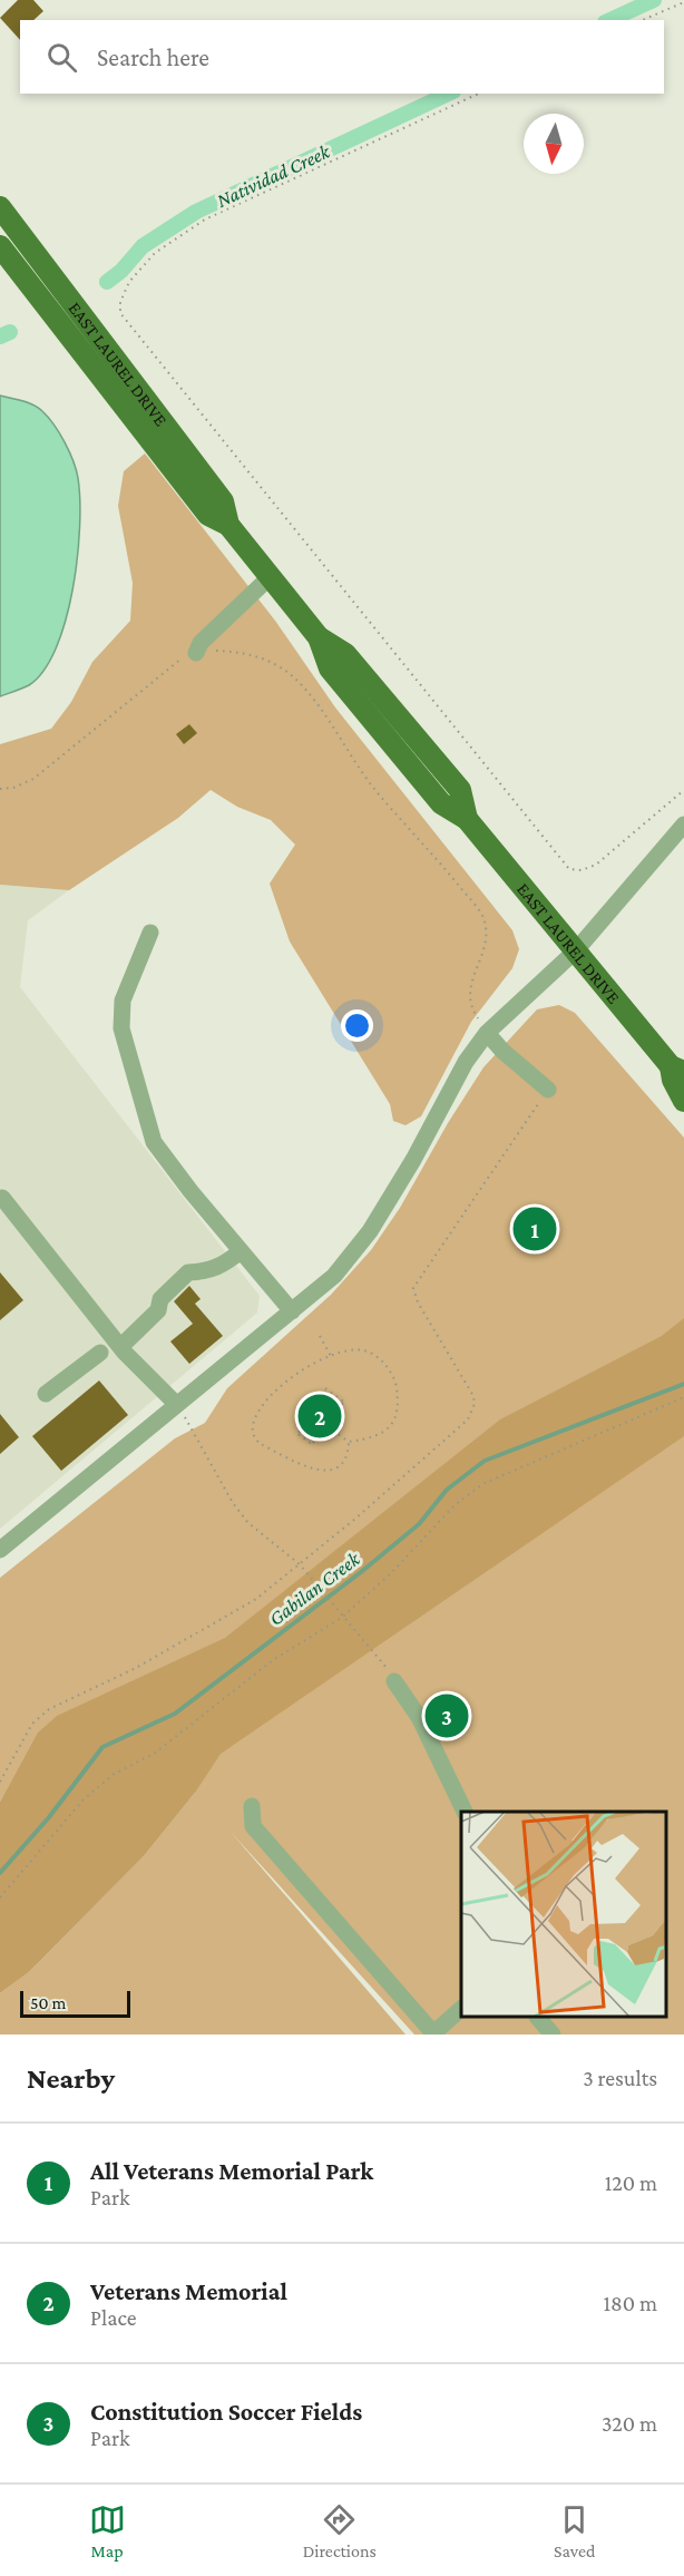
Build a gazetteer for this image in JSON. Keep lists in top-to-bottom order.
{
  "streets": {
    "main road": ["EAST LAUREL DRIVE"]
  },
  "water": ["Natividad Creek", "Gabilan Creek"],
  "scale_bar": "50 m",
  "north": "bottom",
  "page": {
    "search": "Search here",
    "pins": ["1", "2", "3"],
    "scale": "50 m",
    "heading": ["Nearby", "3 results"],
    "list": [
      {
        "mark": "1",
        "name": "All Veterans Memorial Park",
        "note": "Park",
        "value": "120 m"
      },
      {
        "mark": "2",
        "name": "Veterans Memorial",
        "note": "Place",
        "value": "180 m"
      },
      {
        "mark": "3",
        "name": "Constitution Soccer Fields",
        "note": "Park",
        "value": "320 m"
      }
    ],
    "nav": ["Map", "Directions", "Saved"]
  }
}
